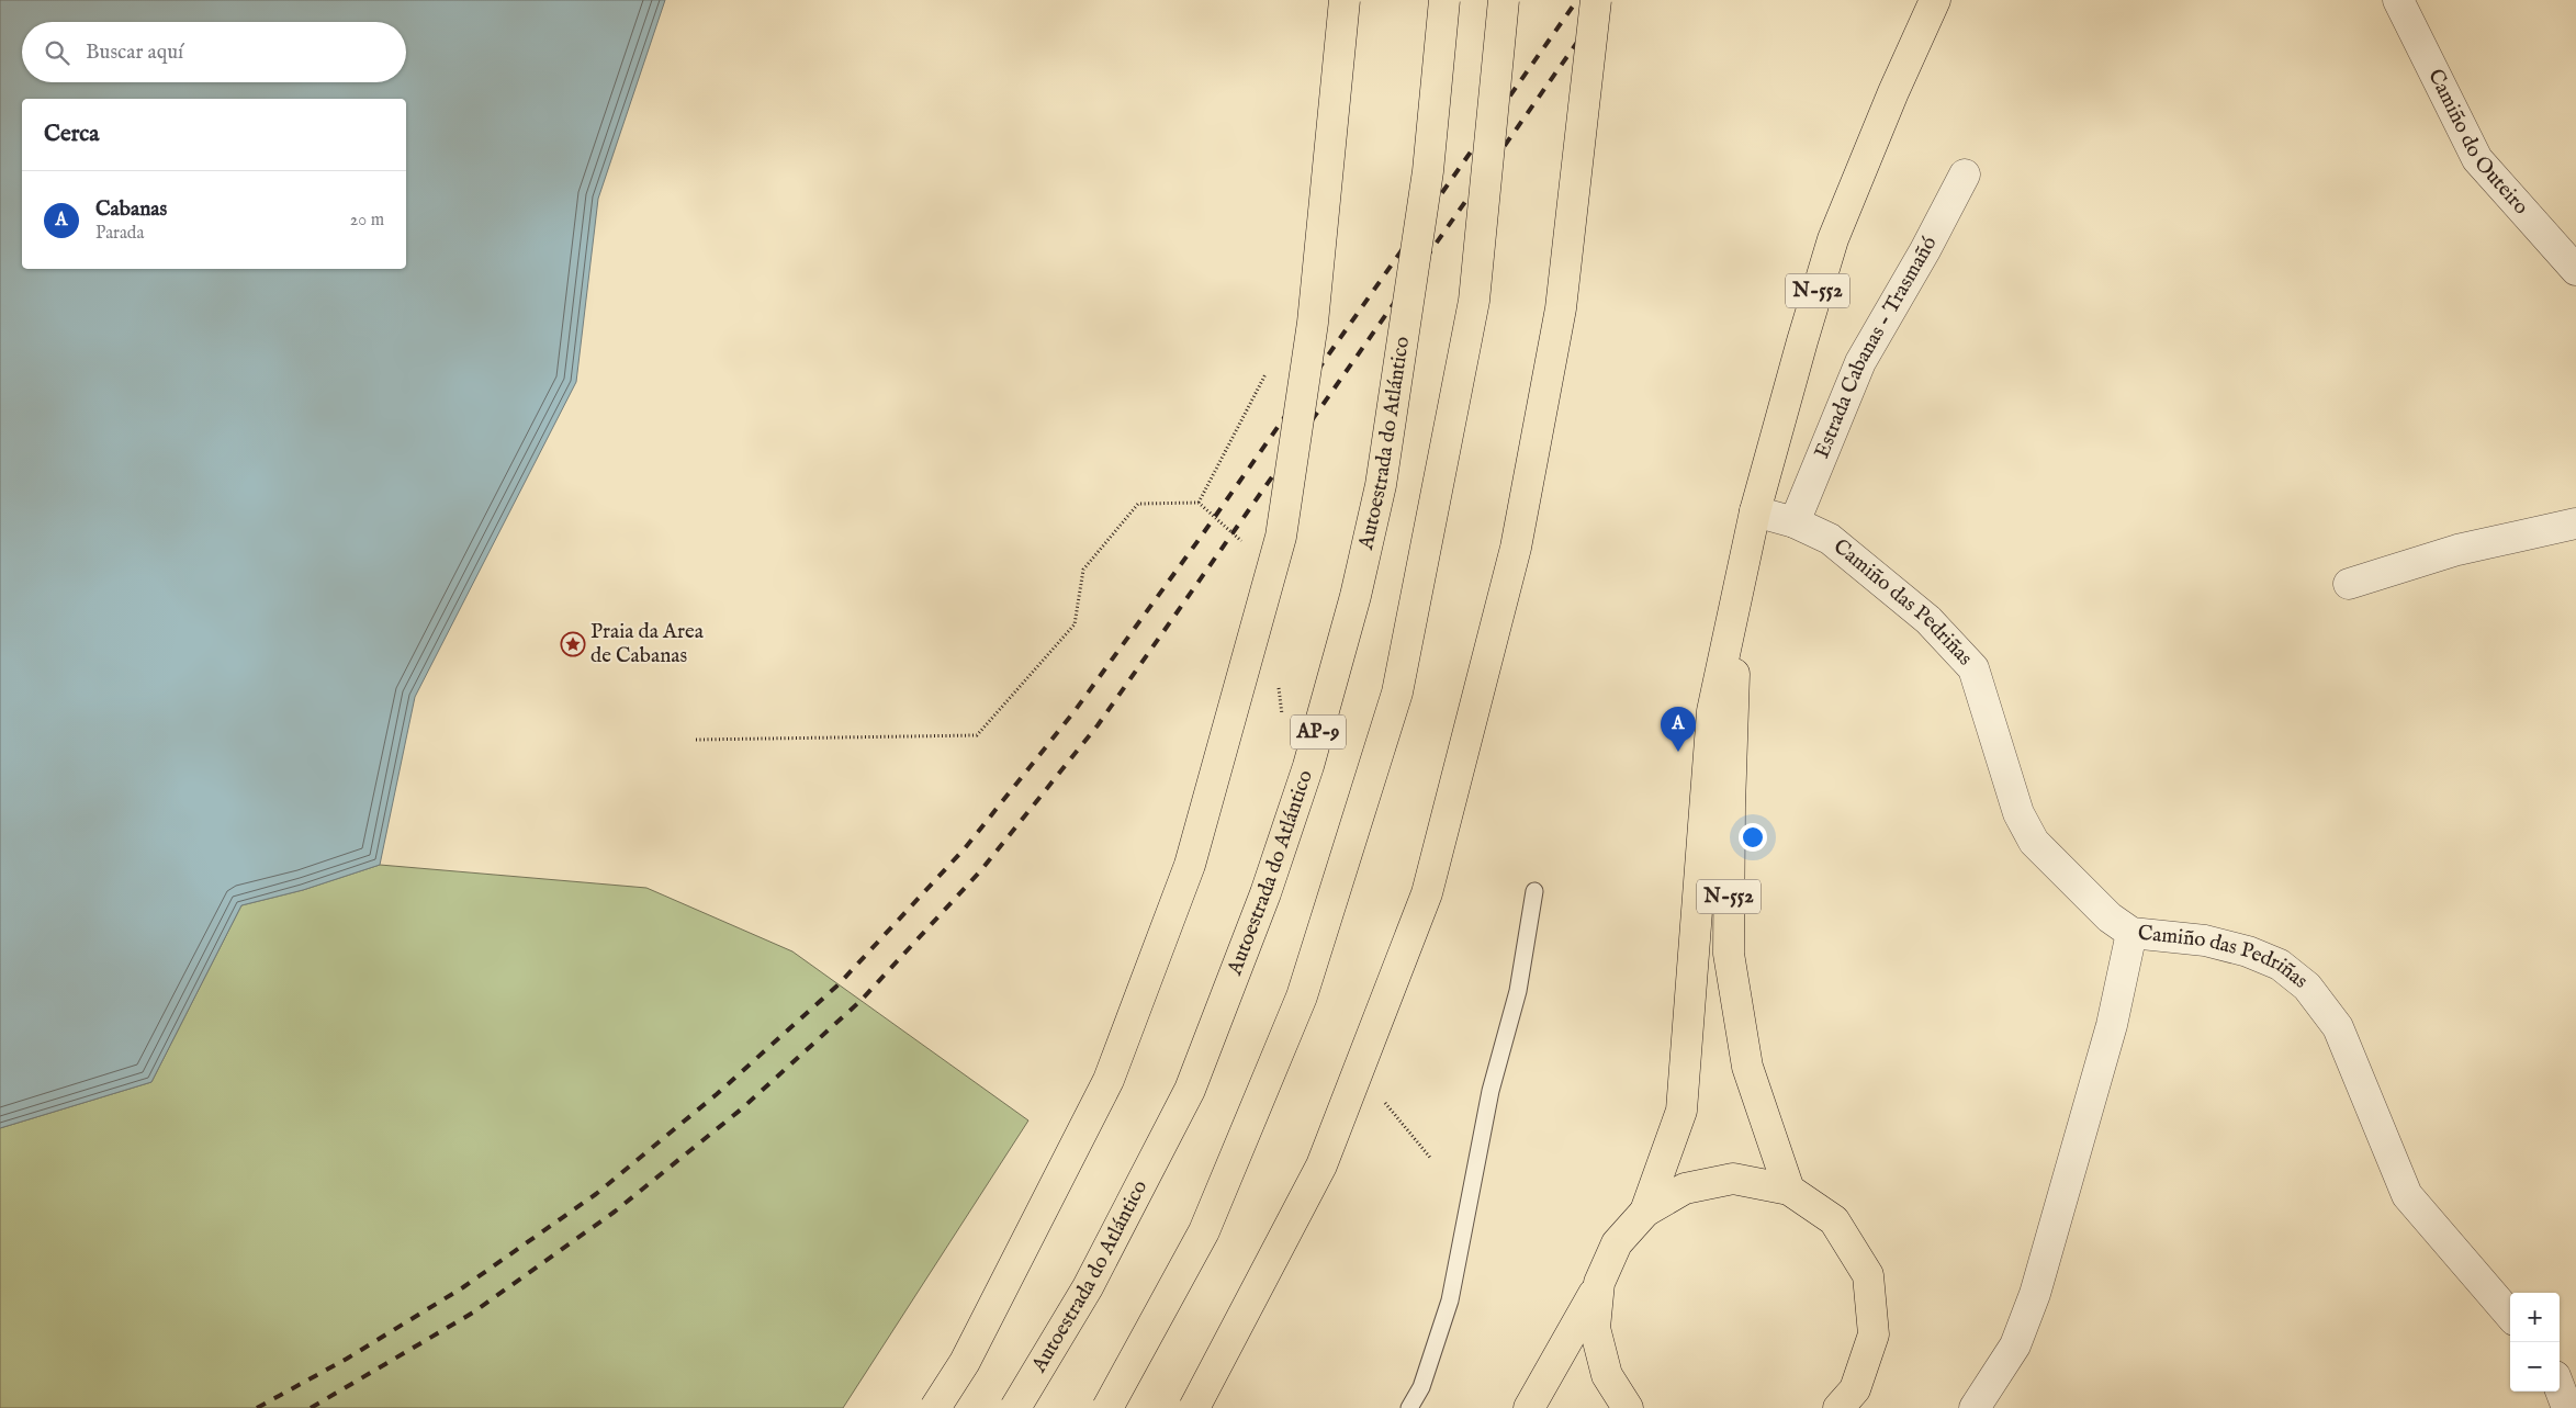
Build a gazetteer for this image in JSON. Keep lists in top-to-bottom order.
{
  "streets": {
    "highway": ["N-552", "Autoestrada do Atlántico", "AP-9"],
    "street": ["Camiño do Outeiro", "Estrada Cabanas - Trasmañó", "Camiño das Pedriñas"]
  },
  "crossings": [
    ["N-552", "Camiño das Pedriñas"],
    ["Estrada Cabanas - Trasmañó", "Camiño das Pedriñas"]
  ],
  "places": {
    "place": ["Praia da Area de Cabanas"]
  },
  "page": {
    "search": "Buscar aquí",
    "heading": "Cerca",
    "list": [
      {
        "mark": "A",
        "name": "Cabanas",
        "note": "Parada",
        "value": "20 m"
      }
    ],
    "pins": "A",
    "map_buttons": ["+", "−"]
  }
}
